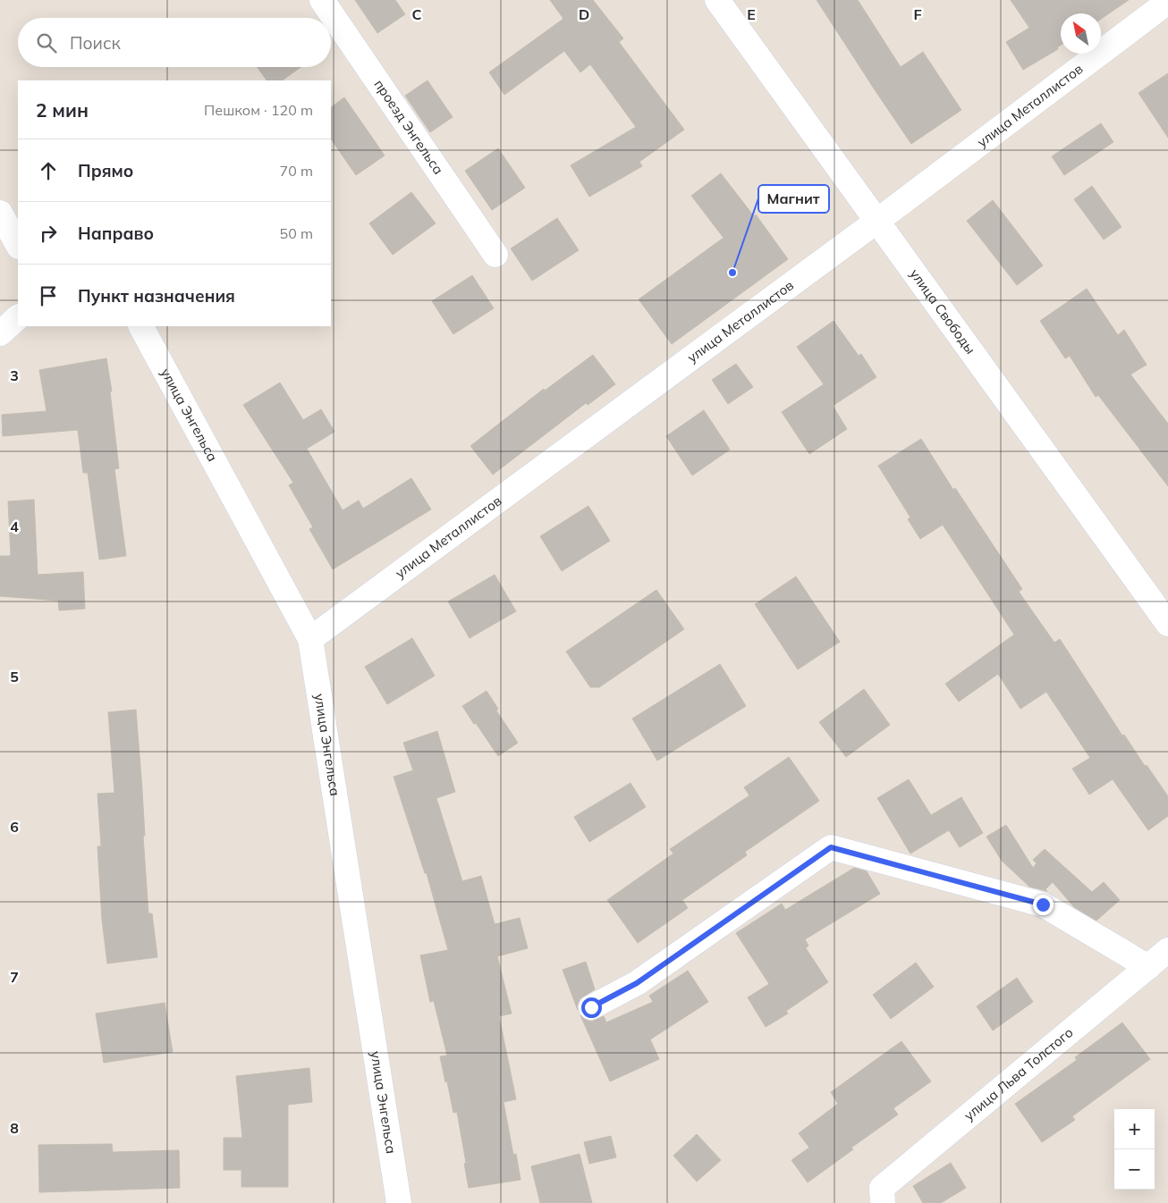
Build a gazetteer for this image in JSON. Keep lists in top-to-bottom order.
{
  "streets": {
    "street": [
      "улица Металлистов",
      "проезд Энгельса",
      "улица Свободы",
      "улица Энгельса",
      "улица Льва Толстого"
    ]
  },
  "crossings": [
    ["улица Металлистов", "улица Свободы"],
    ["улица Металлистов", "улица Энгельса"]
  ],
  "places": ["Магнит"],
  "north": "top left",
  "page": {
    "search": "Поиск",
    "heading": ["2 мин", "Пешком · 120 m"],
    "list": [
      ["Прямо", "70 m"],
      ["Направо", "50 m"],
      "Пункт назначения"
    ],
    "map_buttons": ["+", "−"]
  },
  "grid": {
    "columns": [
      "C",
      "D",
      "E",
      "F"
    ],
    "rows": [
      "3",
      "4",
      "5",
      "6",
      "7",
      "8"
    ]
  }
}
